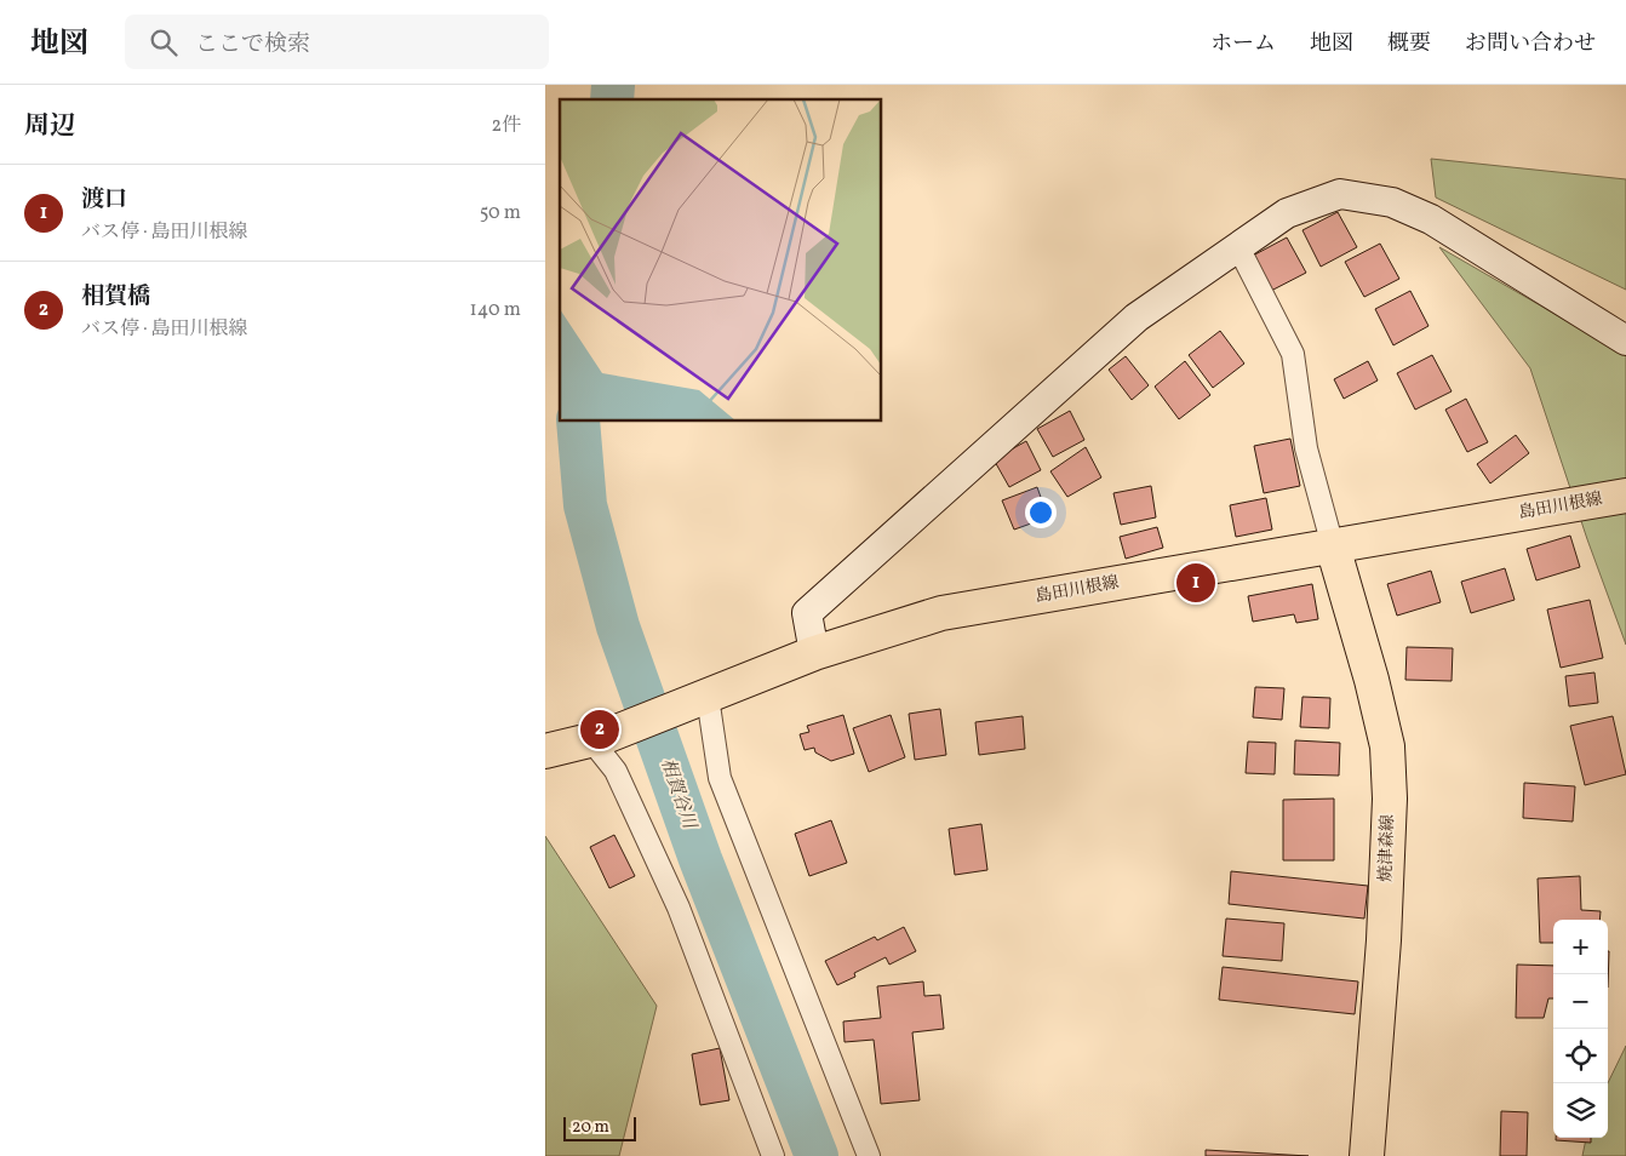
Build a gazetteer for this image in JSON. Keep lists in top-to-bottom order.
{
  "streets": {
    "main road": ["島田川根線", "焼津森線"]
  },
  "crossings": [
    ["島田川根線", "焼津森線"]
  ],
  "water": ["相賀谷川"],
  "scale_bar": "20 m",
  "page": {
    "header": "地図",
    "search": "ここで検索",
    "nav": [
      "ホーム",
      "地図",
      "概要",
      "お問い合わせ"
    ],
    "heading": ["周辺", "2件"],
    "list": [
      {
        "mark": "1",
        "name": "渡口",
        "note": "バス停 · 島田川根線",
        "value": "50 m"
      },
      {
        "mark": "2",
        "name": "相賀橋",
        "note": "バス停 · 島田川根線",
        "value": "140 m"
      }
    ],
    "pins": ["1", "2"],
    "map_buttons": ["+", "−"],
    "scale": "20 m"
  }
}
